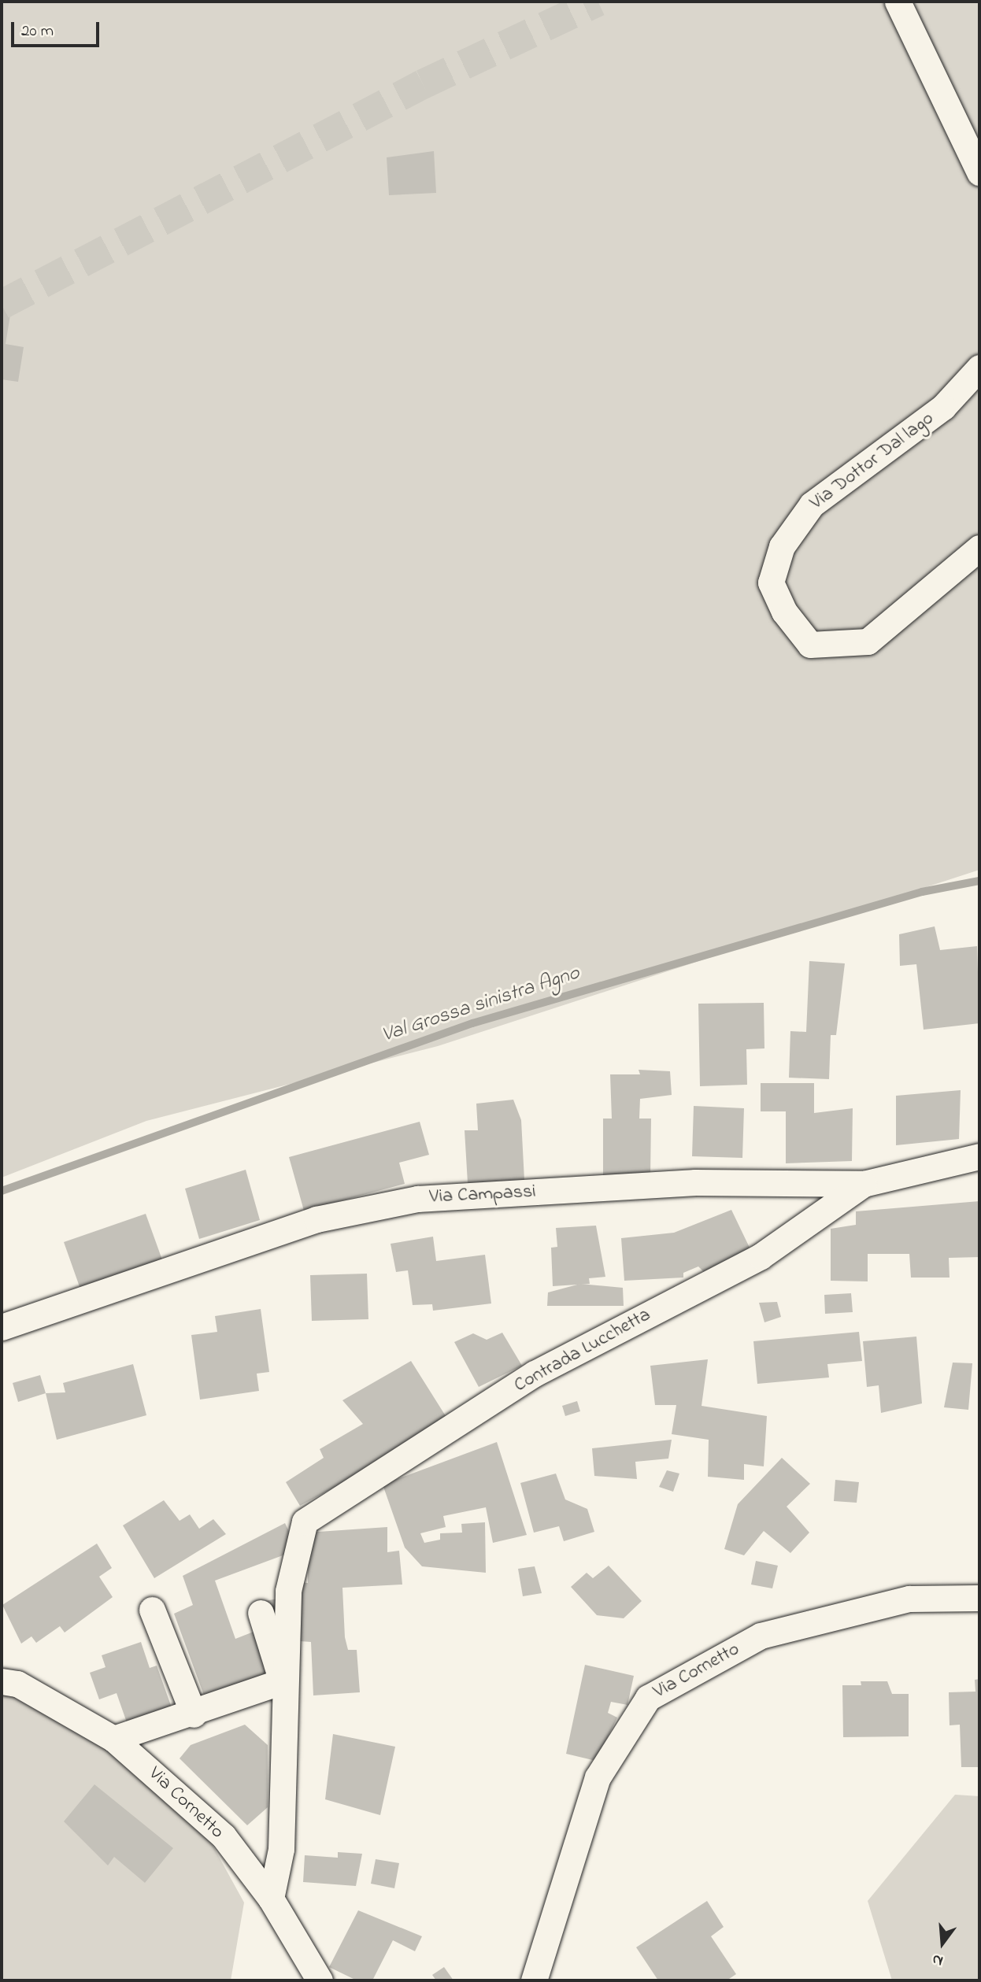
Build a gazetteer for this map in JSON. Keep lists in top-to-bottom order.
{
  "streets": {
    "street": [
      "Via Dottor Dal lago",
      "Via Campassi",
      "Contrada Lucchetta",
      "Via Cornetto"
    ]
  },
  "crossings": [
    ["Via Campassi", "Contrada Lucchetta"]
  ],
  "water": ["Val Grossa sinistra Agno"],
  "scale_bar": "20 m",
  "north": "bottom"
}
